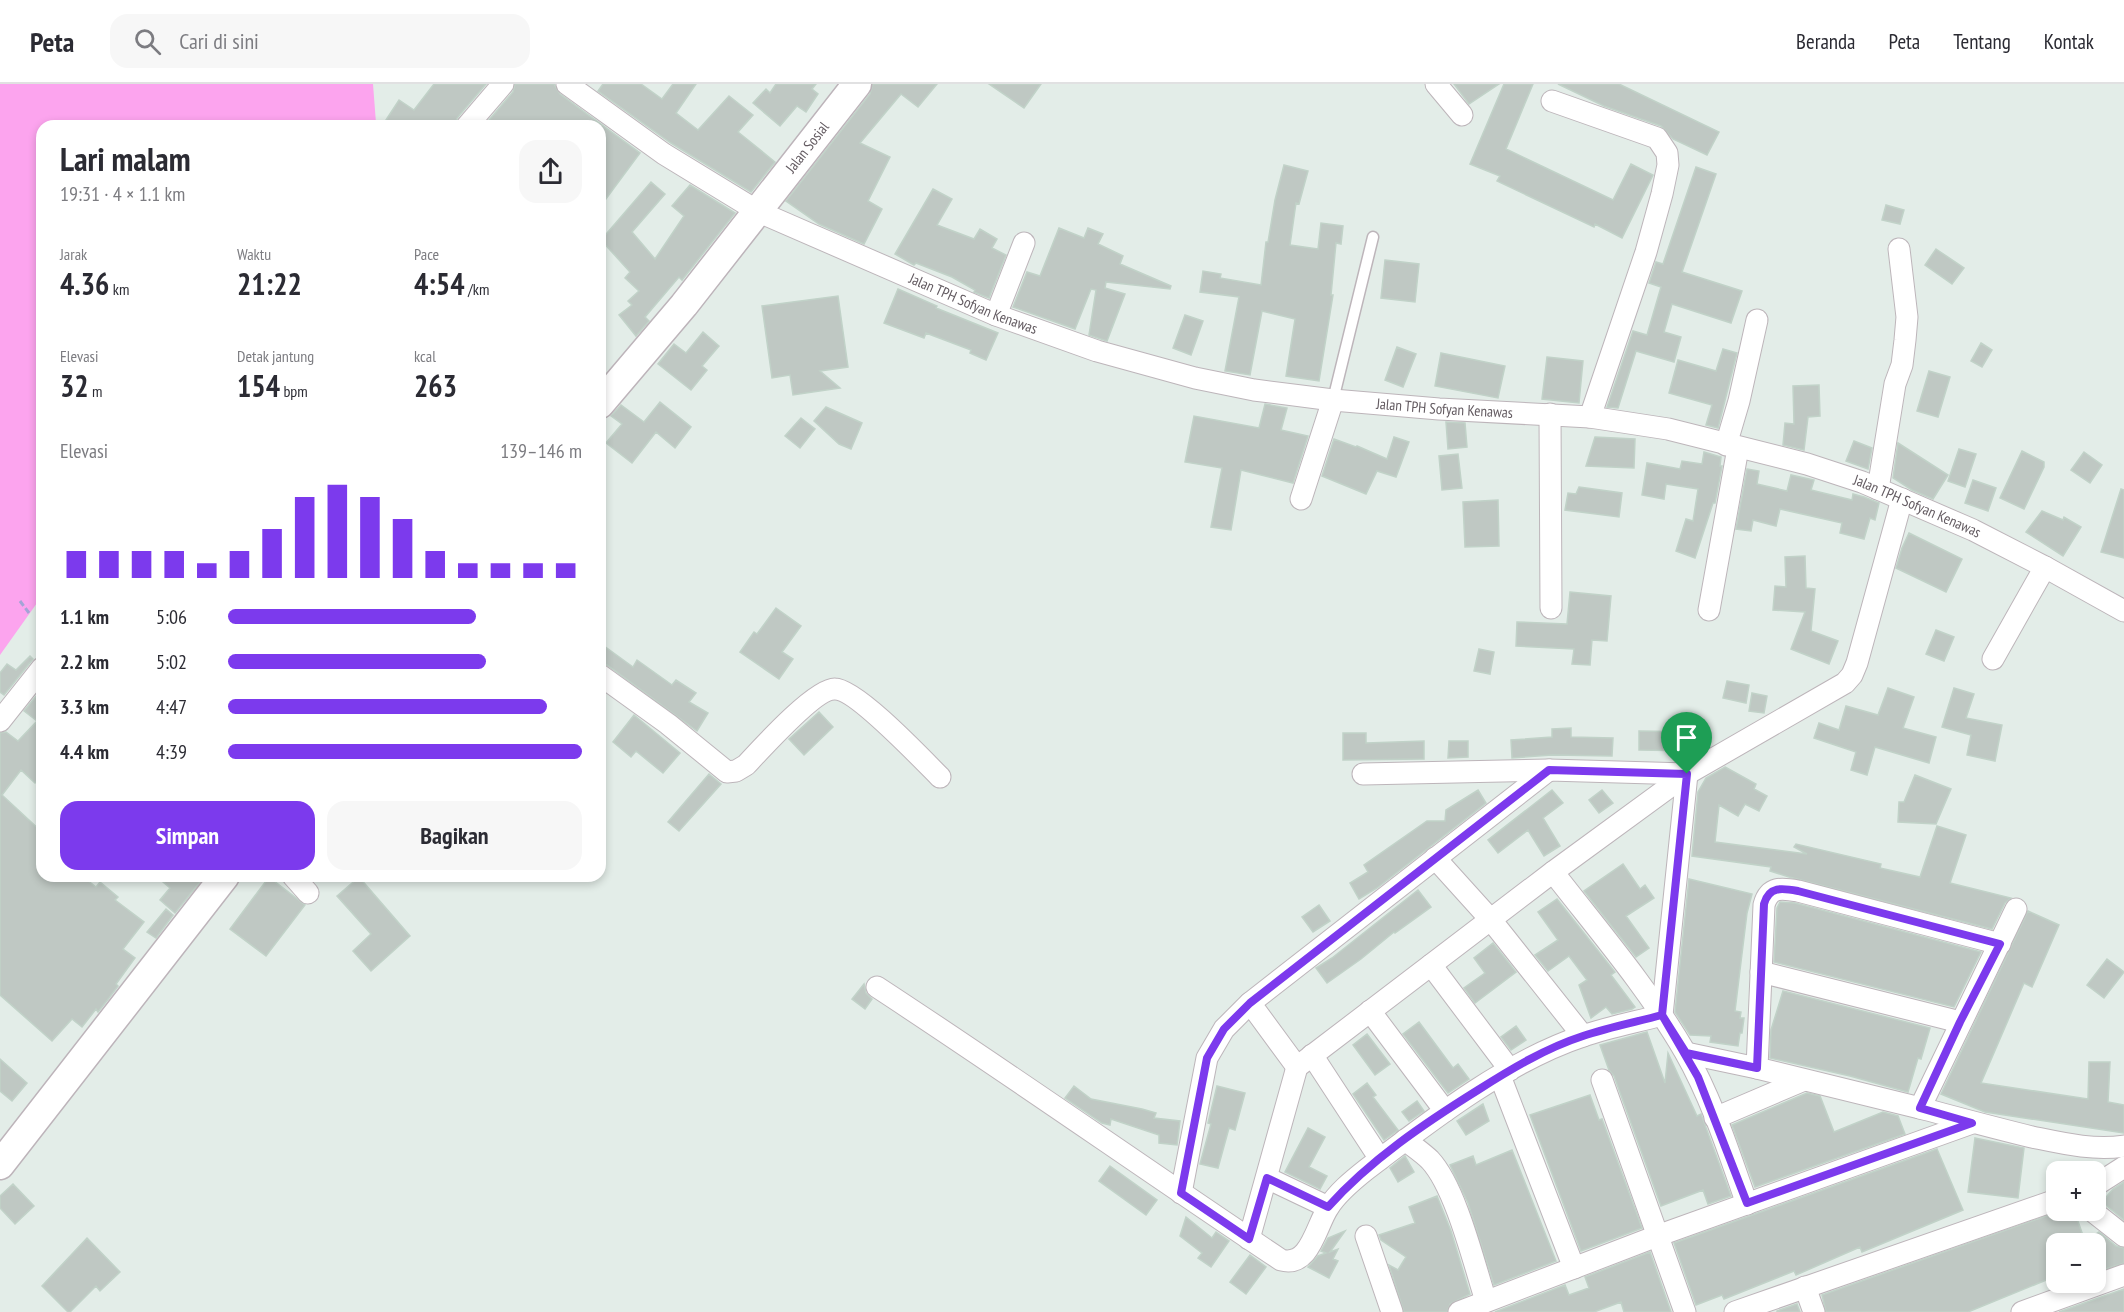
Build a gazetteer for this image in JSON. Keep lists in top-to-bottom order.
{
  "streets": {
    "street": ["Jalan Sosial", "Jalan TPH Sofyan Kenawas"]
  },
  "crossings": [
    ["Jalan Sosial", "Jalan TPH Sofyan Kenawas"]
  ],
  "page": {
    "header": "Peta",
    "search": "Cari di sini",
    "nav": [
      "Beranda",
      "Peta",
      "Tentang",
      "Kontak"
    ],
    "heading": ["Lari malam", "19:31 · 4 × 1.1 km"],
    "stats": [
      ["Jarak", "4.36 km"],
      ["Waktu", "21:22"],
      ["Pace", "4:54 /km"],
      ["Elevasi", "32 m"],
      ["Detak jantung", "154 bpm"],
      ["kcal", "263"]
    ],
    "chart": ["Elevasi", "139–146 m"],
    "list": [
      {
        "name": "1.1 km",
        "note": "5:06"
      },
      {
        "name": "2.2 km",
        "note": "5:02"
      },
      {
        "name": "3.3 km",
        "note": "4:47"
      },
      {
        "name": "4.4 km",
        "note": "4:39"
      }
    ],
    "buttons": ["Simpan", "Bagikan"],
    "map_buttons": ["+", "−"]
  }
}
